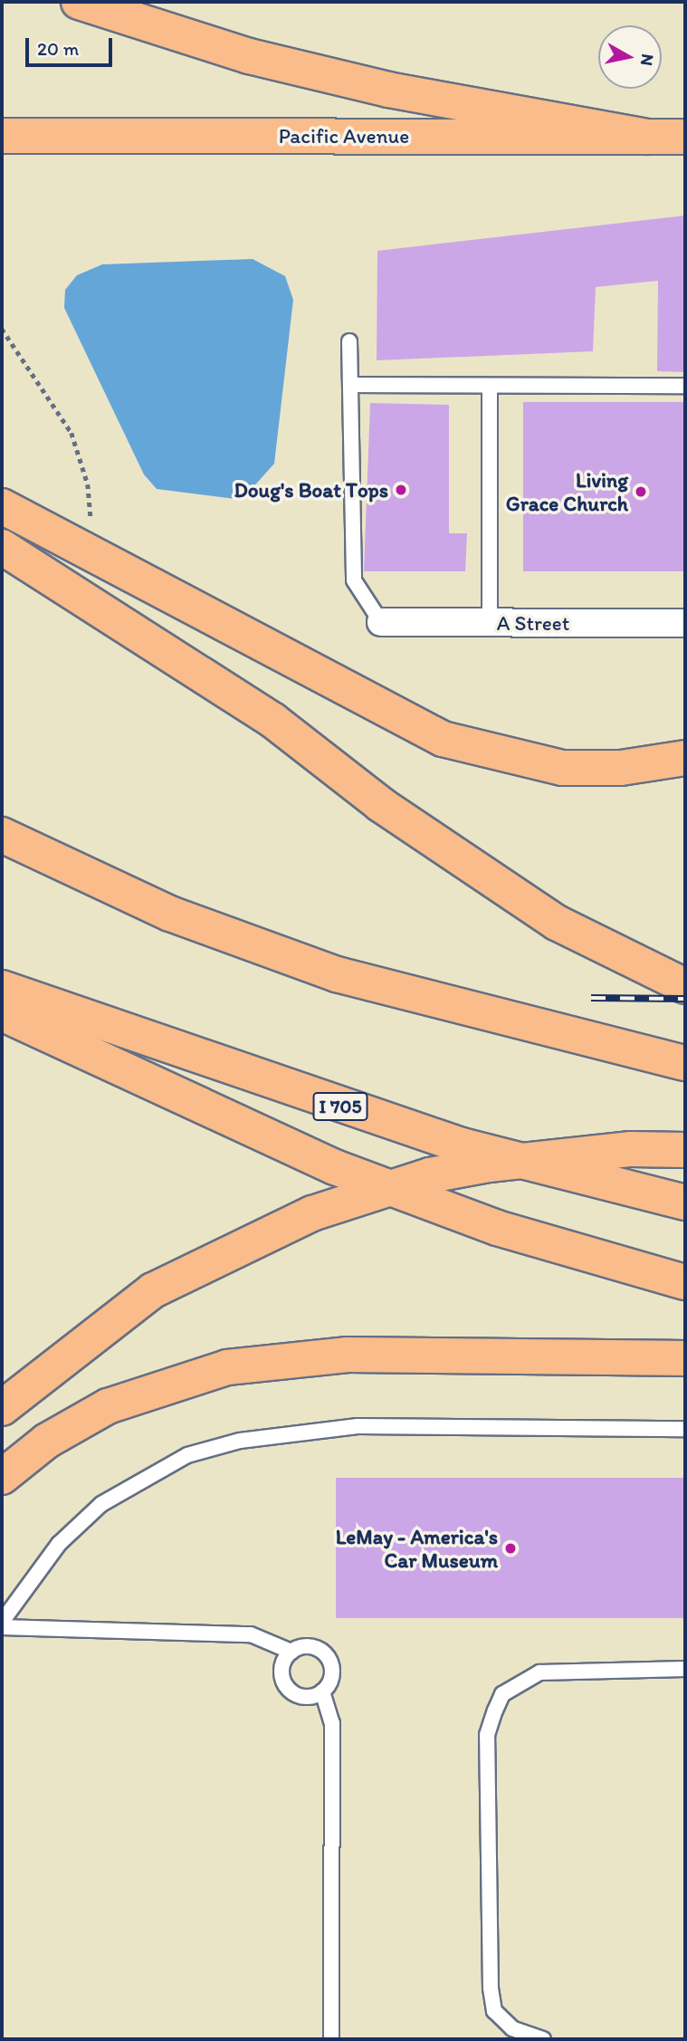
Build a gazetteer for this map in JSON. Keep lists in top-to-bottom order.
{
  "streets": {
    "main road": ["Pacific Avenue", "I 705"],
    "street": ["A Street"]
  },
  "places": ["Doug's Boat Tops", "Living Grace Church", "LeMay - America's Car Museum"],
  "scale_bar": "20 m",
  "north": "right"
}
